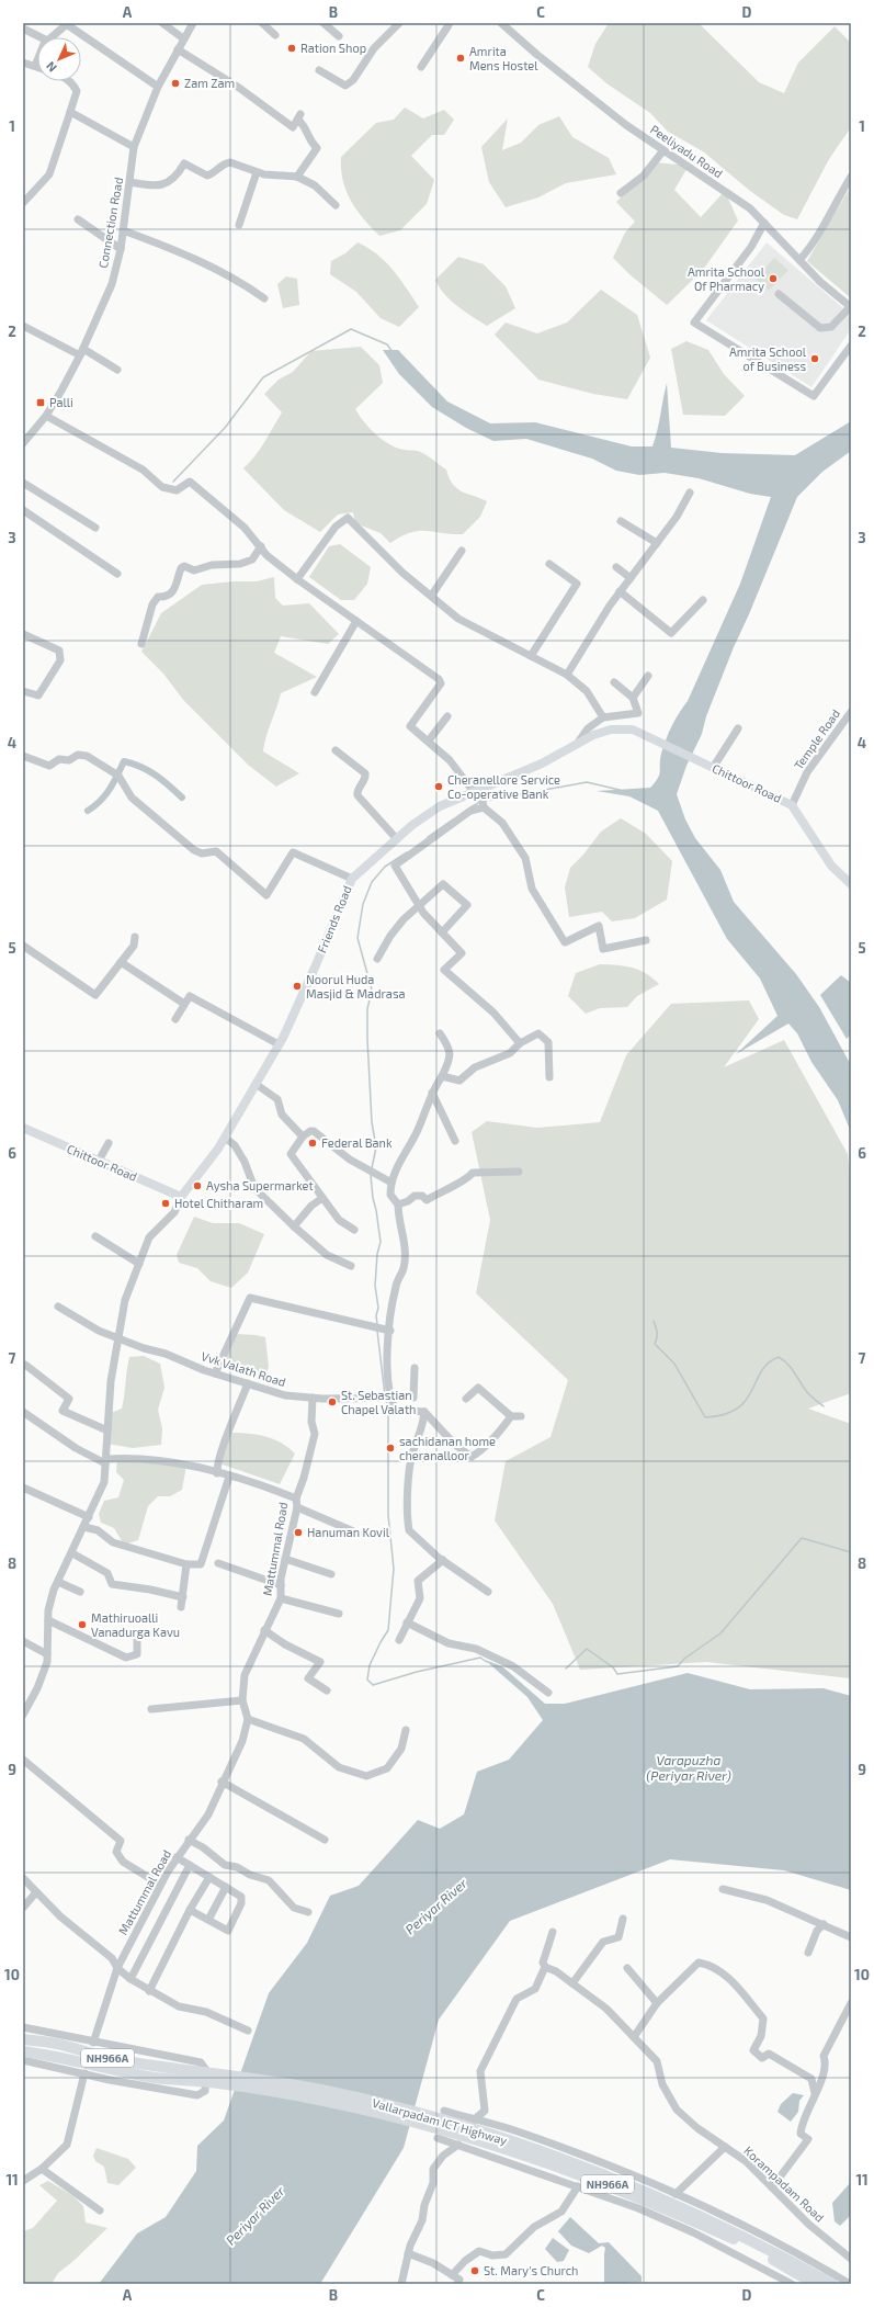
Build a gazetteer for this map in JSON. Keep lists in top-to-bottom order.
{
  "streets": {
    "highway": ["NH966A", "Vallarpadam ICT Highway"],
    "main road": ["Chittoor Road", "Friends Road"],
    "street": [
      "Peeliyadu Road",
      "Connection Road",
      "Temple Road",
      "Vvk Valath Road",
      "Mattummal Road",
      "Korampadam Road"
    ]
  },
  "crossings": [
    ["Temple Road", "Chittoor Road"],
    ["Chittoor Road", "Friends Road"]
  ],
  "water": ["Varapuzha (Periyar River)", "Periyar River"],
  "places": {
    "other": [
      "Ration Shop",
      "Amrita Mens Hostel",
      "Zam Zam",
      "Amrita School Of Pharmacy",
      "Amrita School of Business",
      "Cheranellore Service Co-operative Bank",
      "Noorul Huda Masjid & Madrasa",
      "Federal Bank",
      "Aysha Supermarket",
      "Hotel Chitharam",
      "St. Sebastian Chapel Valath",
      "sachidanan home cheranalloor",
      "Hanuman Kovil",
      "Mathiruoalli Vanadurga Kavu",
      "St. Mary's Church"
    ],
    "transit": ["Palli"]
  },
  "north": "bottom left",
  "grid": {
    "columns": [
      "A",
      "B",
      "C",
      "D"
    ],
    "rows": [
      "1",
      "2",
      "3",
      "4",
      "5",
      "6",
      "7",
      "8",
      "9",
      "10",
      "11"
    ]
  }
}
